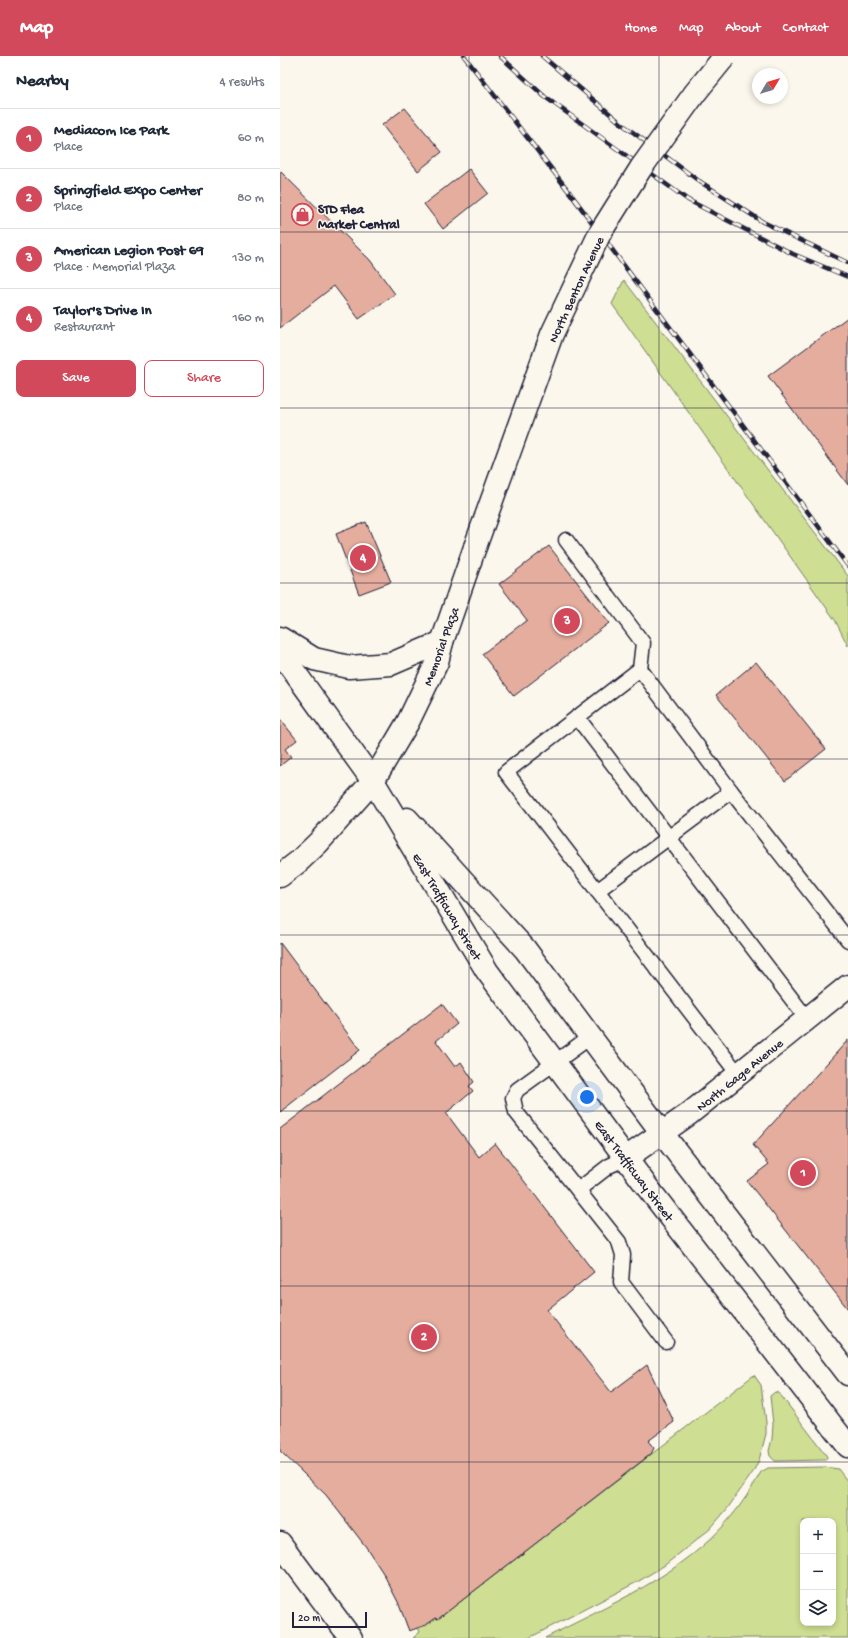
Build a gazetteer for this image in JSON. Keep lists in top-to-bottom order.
{
  "streets": {
    "main road": [
      "North Benton Avenue",
      "Memorial Plaza",
      "East Trafficway Street",
      "North Gage Avenue"
    ]
  },
  "crossings": [
    ["North Benton Avenue", "Memorial Plaza"],
    ["Memorial Plaza", "East Trafficway Street"],
    ["East Trafficway Street", "North Gage Avenue"]
  ],
  "places": {
    "shop": ["STD Flea Market Central"]
  },
  "scale_bar": "20 m",
  "north": "top right",
  "page": {
    "header": "Map",
    "nav": [
      "Home",
      "Map",
      "About",
      "Contact"
    ],
    "heading": ["Nearby", "4 results"],
    "list": [
      {
        "mark": "1",
        "name": "Mediacom Ice Park",
        "note": "Place",
        "value": "60 m"
      },
      {
        "mark": "2",
        "name": "Springfield Expo Center",
        "note": "Place",
        "value": "80 m"
      },
      {
        "mark": "3",
        "name": "American Legion Post 69",
        "note": "Place · Memorial Plaza",
        "value": "130 m"
      },
      {
        "mark": "4",
        "name": "Taylor's Drive In",
        "note": "Restaurant",
        "value": "160 m"
      }
    ],
    "buttons": ["Save", "Share"],
    "pins": [
      "4",
      "3",
      "1",
      "2"
    ],
    "map_buttons": ["+", "−"],
    "scale": "20 m"
  }
}
